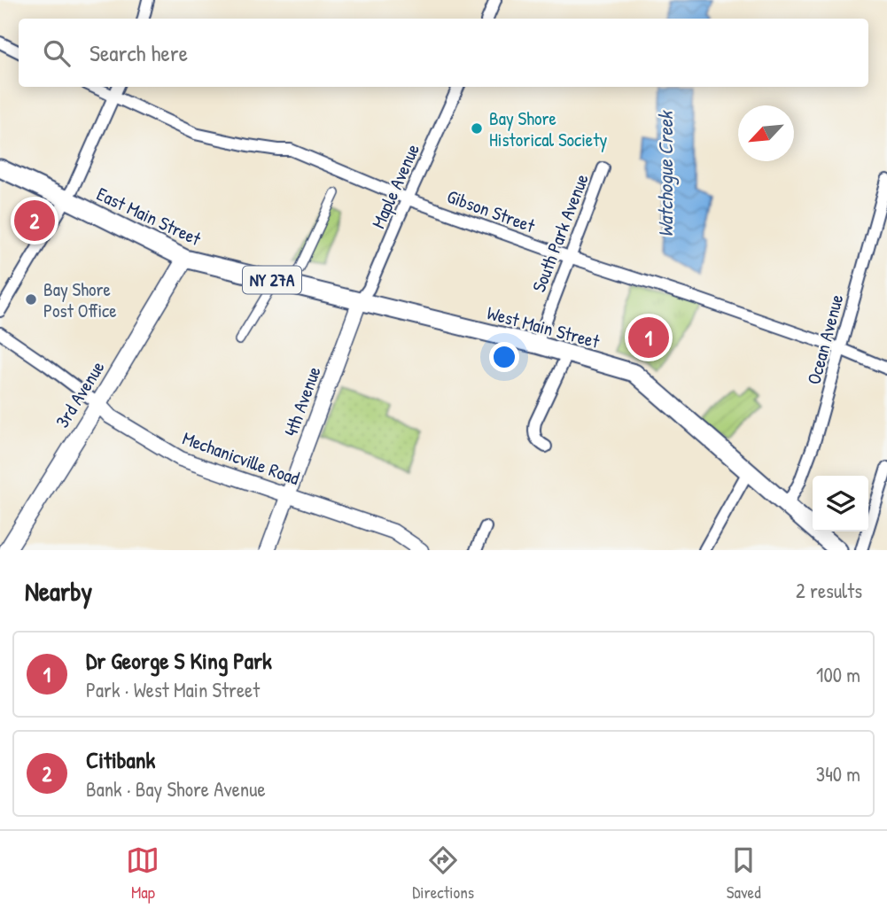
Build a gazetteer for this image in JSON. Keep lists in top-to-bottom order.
{
  "streets": {
    "main road": [
      "East Main Street",
      "NY 27A",
      "West Main Street",
      "3rd Avenue"
    ],
    "street": [
      "Maple Avenue",
      "Gibson Street",
      "South Park Avenue",
      "Ocean Avenue",
      "4th Avenue",
      "Mechanicville Road"
    ]
  },
  "crossings": [
    ["Maple Avenue", "Gibson Street"],
    ["Maple Avenue", "East Main Street"],
    ["Maple Avenue", "West Main Street"],
    ["Maple Avenue", "4th Avenue"],
    ["Gibson Street", "South Park Avenue"],
    ["Gibson Street", "Ocean Avenue"],
    ["East Main Street", "West Main Street"],
    ["East Main Street", "3rd Avenue"],
    ["East Main Street", "4th Avenue"],
    ["South Park Avenue", "West Main Street"],
    ["West Main Street", "Ocean Avenue"],
    ["West Main Street", "4th Avenue"],
    ["3rd Avenue", "Mechanicville Road"],
    ["4th Avenue", "Mechanicville Road"]
  ],
  "water": ["Watchogue Creek"],
  "places": ["Bay Shore Historical Society", "Bay Shore Post Office"],
  "north": "bottom left",
  "page": {
    "search": "Search here",
    "pins": ["2", "1"],
    "heading": ["Nearby", "2 results"],
    "list": [
      {
        "mark": "1",
        "name": "Dr George S King Park",
        "note": "Park · West Main Street",
        "value": "100 m"
      },
      {
        "mark": "2",
        "name": "Citibank",
        "note": "Bank · Bay Shore Avenue",
        "value": "340 m"
      }
    ],
    "nav": ["Map", "Directions", "Saved"]
  }
}
